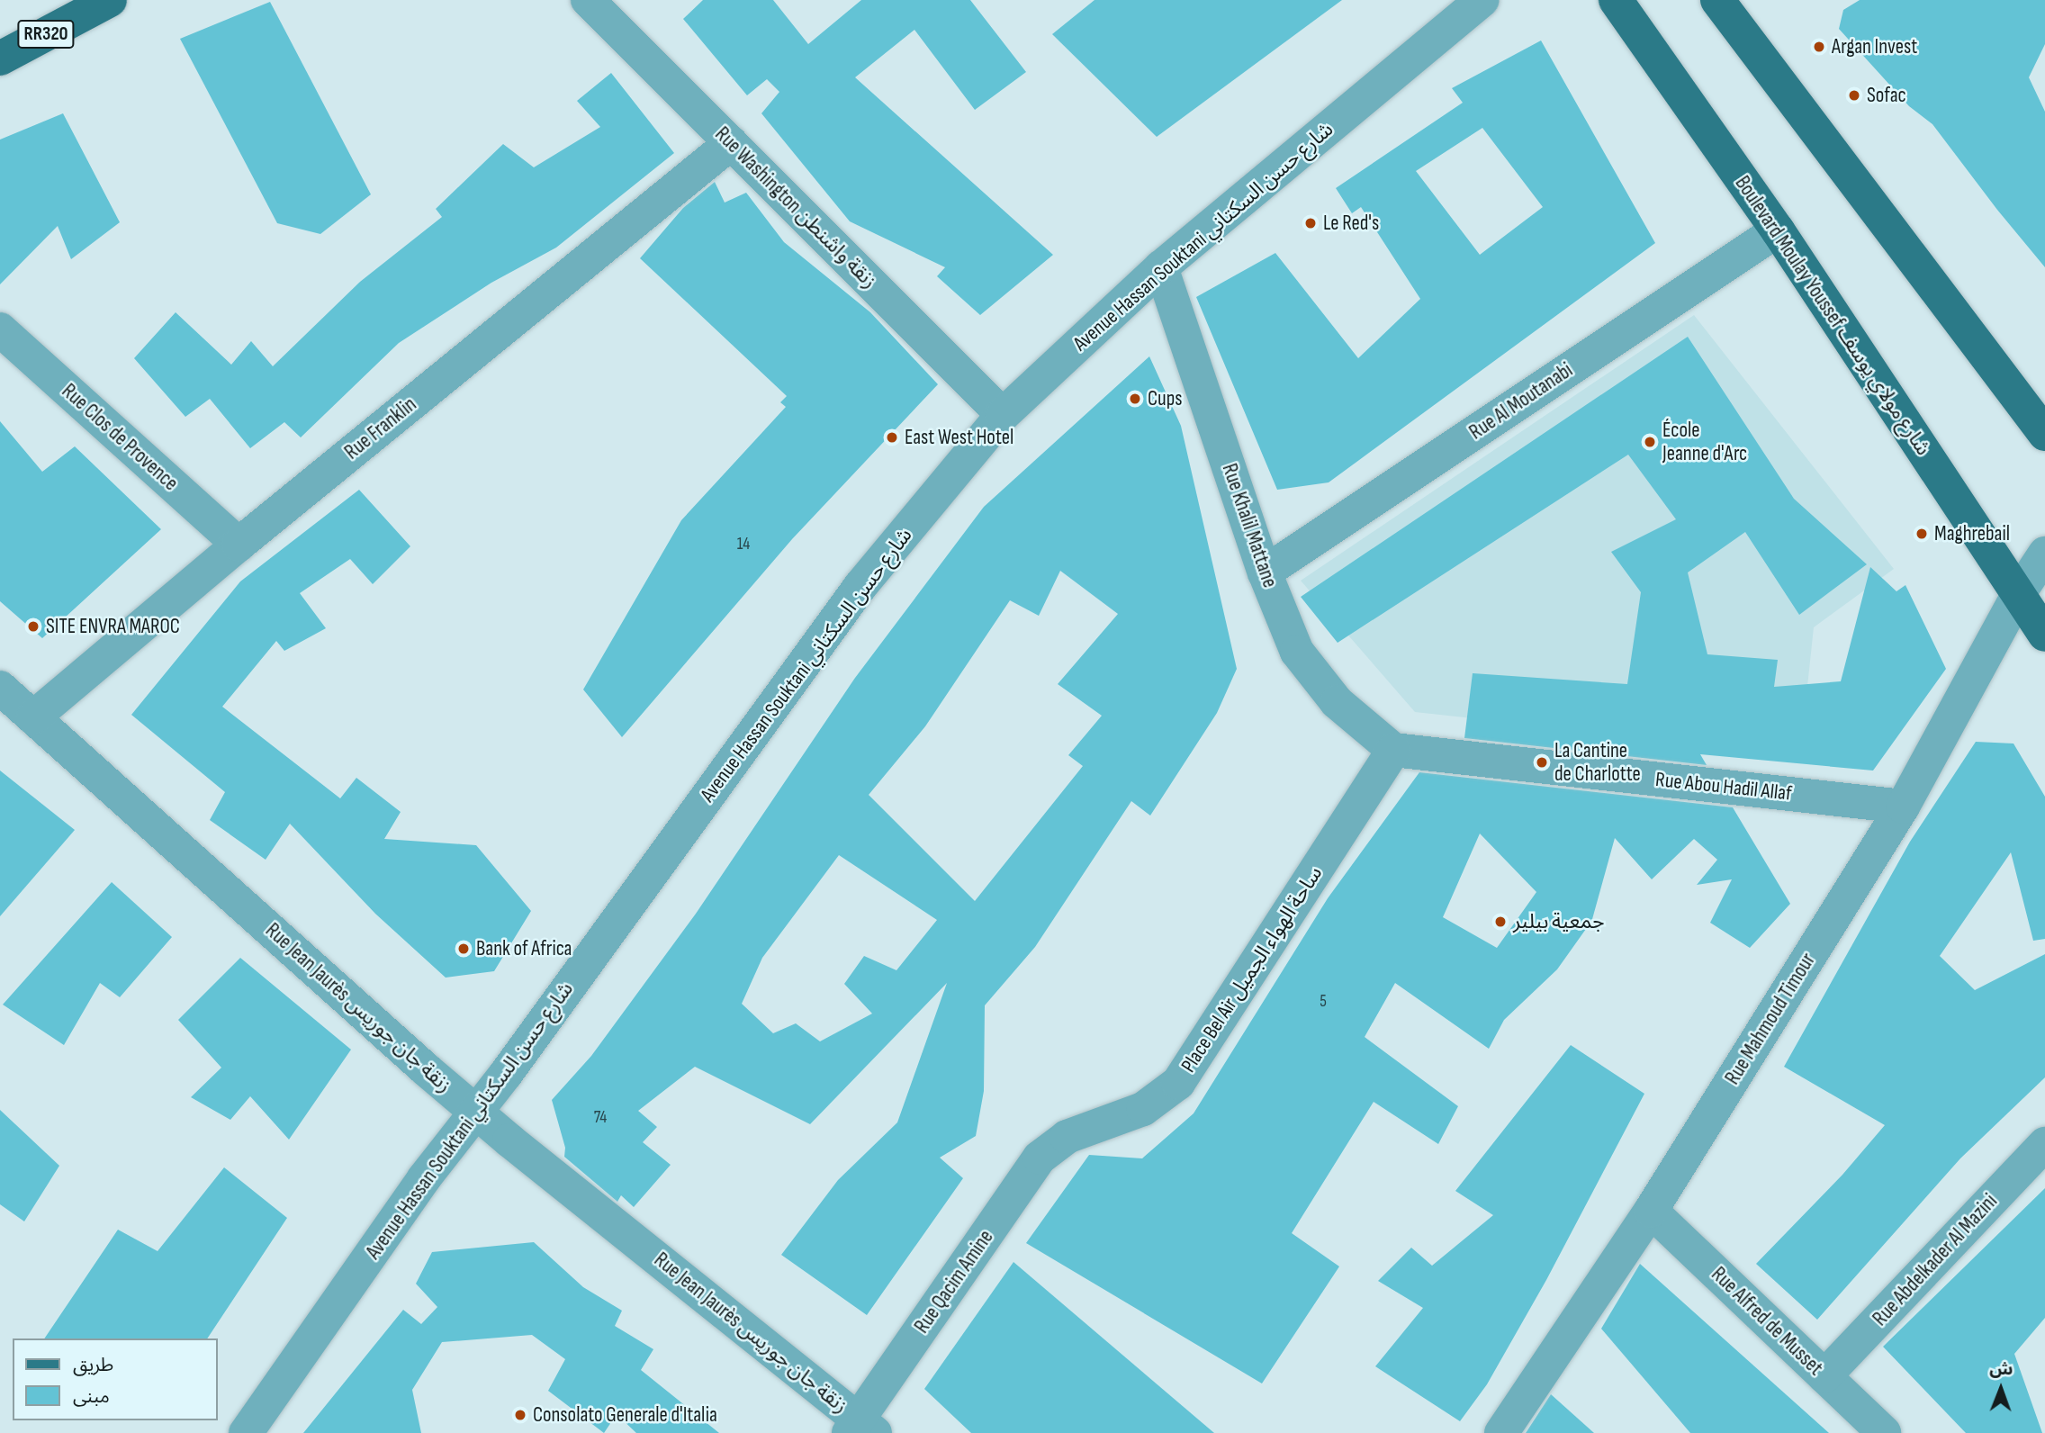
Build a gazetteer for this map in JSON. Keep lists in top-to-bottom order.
{
  "streets": {
    "main road": ["RR320", "Boulevard Moulay Youssef شارع مولاي يوسف"],
    "street": [
      "Rue Washington زنقة واشنطن",
      "Avenue Hassan Souktani شارع حسن السكتاني",
      "Rue Al Moutanabi",
      "Rue Franklin",
      "Rue Clos de Provence",
      "Rue Khalil Mattane",
      "Rue Abou Hadil Allaf",
      "Place Bel Air ساحة الهواء الجميل",
      "Rue Jean Jaurès زنقة جان جوريس",
      "Rue Mahmoud Timour",
      "Rue Abdelkader Al Mazini",
      "Rue Qacim Amine",
      "Rue Alfred de Musset"
    ]
  },
  "crossings": [
    ["Rue Washington زنقة واشنطن", "Avenue Hassan Souktani شارع حسن السكتاني"],
    ["Rue Washington زنقة واشنطن", "Rue Franklin"],
    ["Avenue Hassan Souktani شارع حسن السكتاني", "Rue Khalil Mattane"],
    ["Avenue Hassan Souktani شارع حسن السكتاني", "Rue Jean Jaurès زنقة جان جوريس"],
    ["Boulevard Moulay Youssef شارع مولاي يوسف", "Rue Al Moutanabi"],
    ["Boulevard Moulay Youssef شارع مولاي يوسف", "Rue Mahmoud Timour"],
    ["Rue Al Moutanabi", "Rue Khalil Mattane"],
    ["Rue Franklin", "Rue Clos de Provence"],
    ["Rue Franklin", "Rue Jean Jaurès زنقة جان جوريس"],
    ["Rue Khalil Mattane", "Rue Abou Hadil Allaf"],
    ["Rue Khalil Mattane", "Place Bel Air ساحة الهواء الجميل"],
    ["Rue Abou Hadil Allaf", "Place Bel Air ساحة الهواء الجميل"],
    ["Rue Abou Hadil Allaf", "Rue Mahmoud Timour"],
    ["Place Bel Air ساحة الهواء الجميل", "Rue Qacim Amine"],
    ["Rue Jean Jaurès زنقة جان جوريس", "Rue Qacim Amine"],
    ["Rue Mahmoud Timour", "Rue Alfred de Musset"],
    ["Rue Abdelkader Al Mazini", "Rue Alfred de Musset"]
  ],
  "places": [
    "Argan Invest",
    "Sofac",
    "Le Red's",
    "Cups",
    "East West Hotel",
    "École Jeanne d'Arc",
    "Maghrebail",
    "SITE ENVRA MAROC",
    "La Cantine de Charlotte",
    "جمعية بيلير",
    "Bank of Africa",
    "Consolato Generale d'Italia"
  ],
  "house_numbers": ["14", "5", "74"],
  "legend": ["طريق", "مبنى"],
  "north": "top"
}
